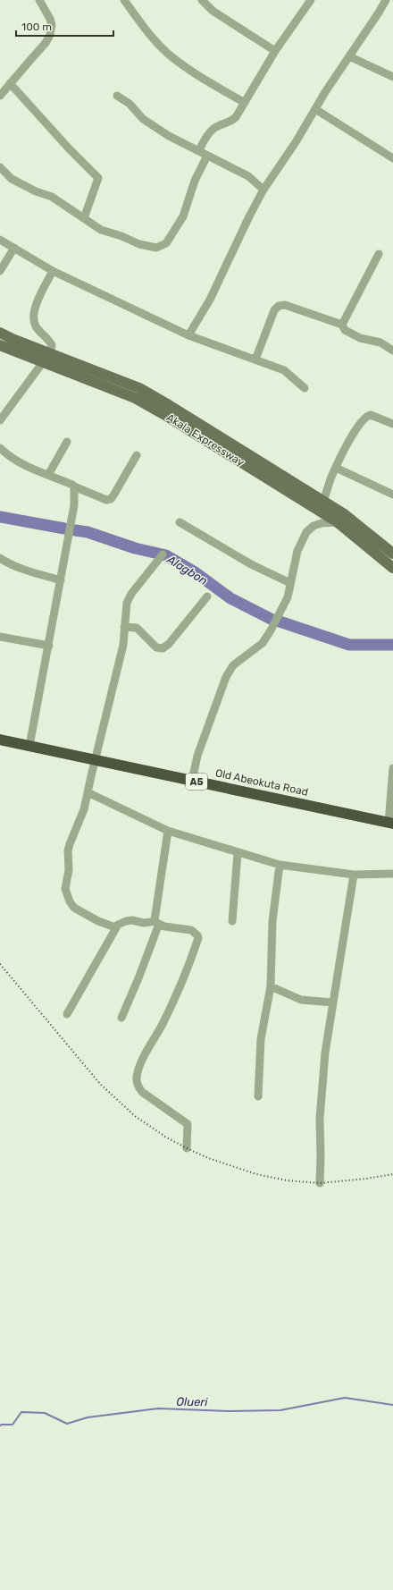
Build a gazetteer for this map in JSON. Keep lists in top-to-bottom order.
{
  "streets": {
    "highway": ["A5", "Old Abeokuta Road"],
    "main road": ["Akala Expressway"]
  },
  "water": ["Alagbon", "Olueri"],
  "scale_bar": "100 m"
}
